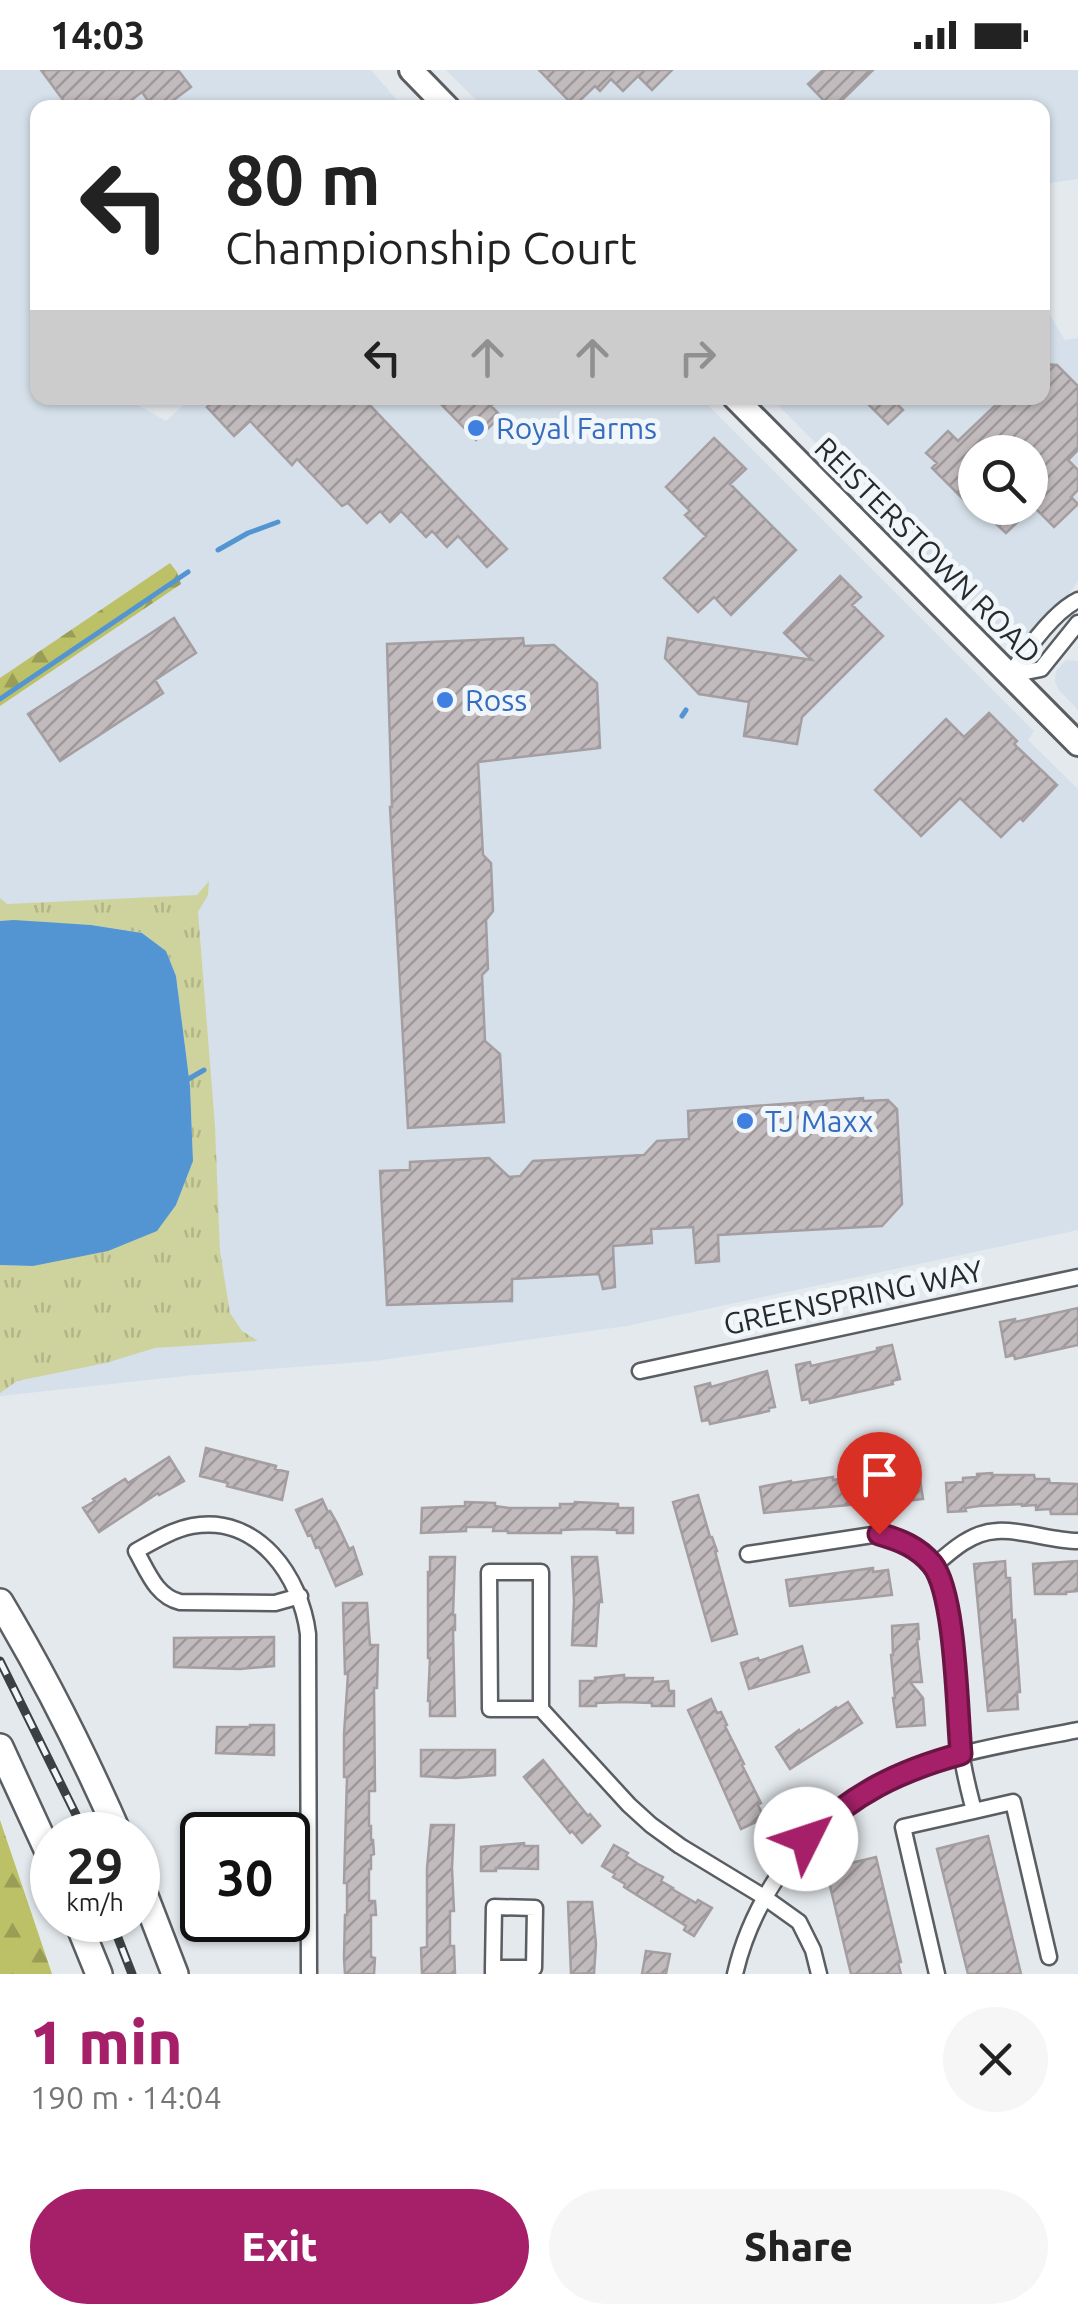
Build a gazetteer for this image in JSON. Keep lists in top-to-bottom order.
{
  "streets": {
    "main road": ["REISTERSTOWN ROAD"],
    "street": ["GREENSPRING WAY"]
  },
  "places": ["Royal Farms", "Ross", "TJ Maxx"],
  "page": {
    "status": "14:03",
    "turn": ["80 m", "Championship Court"],
    "speed": "29 km/h",
    "limit": "30",
    "heading": ["1 min", "190 m · 14:04"],
    "buttons": ["Exit", "Share"]
  }
}
